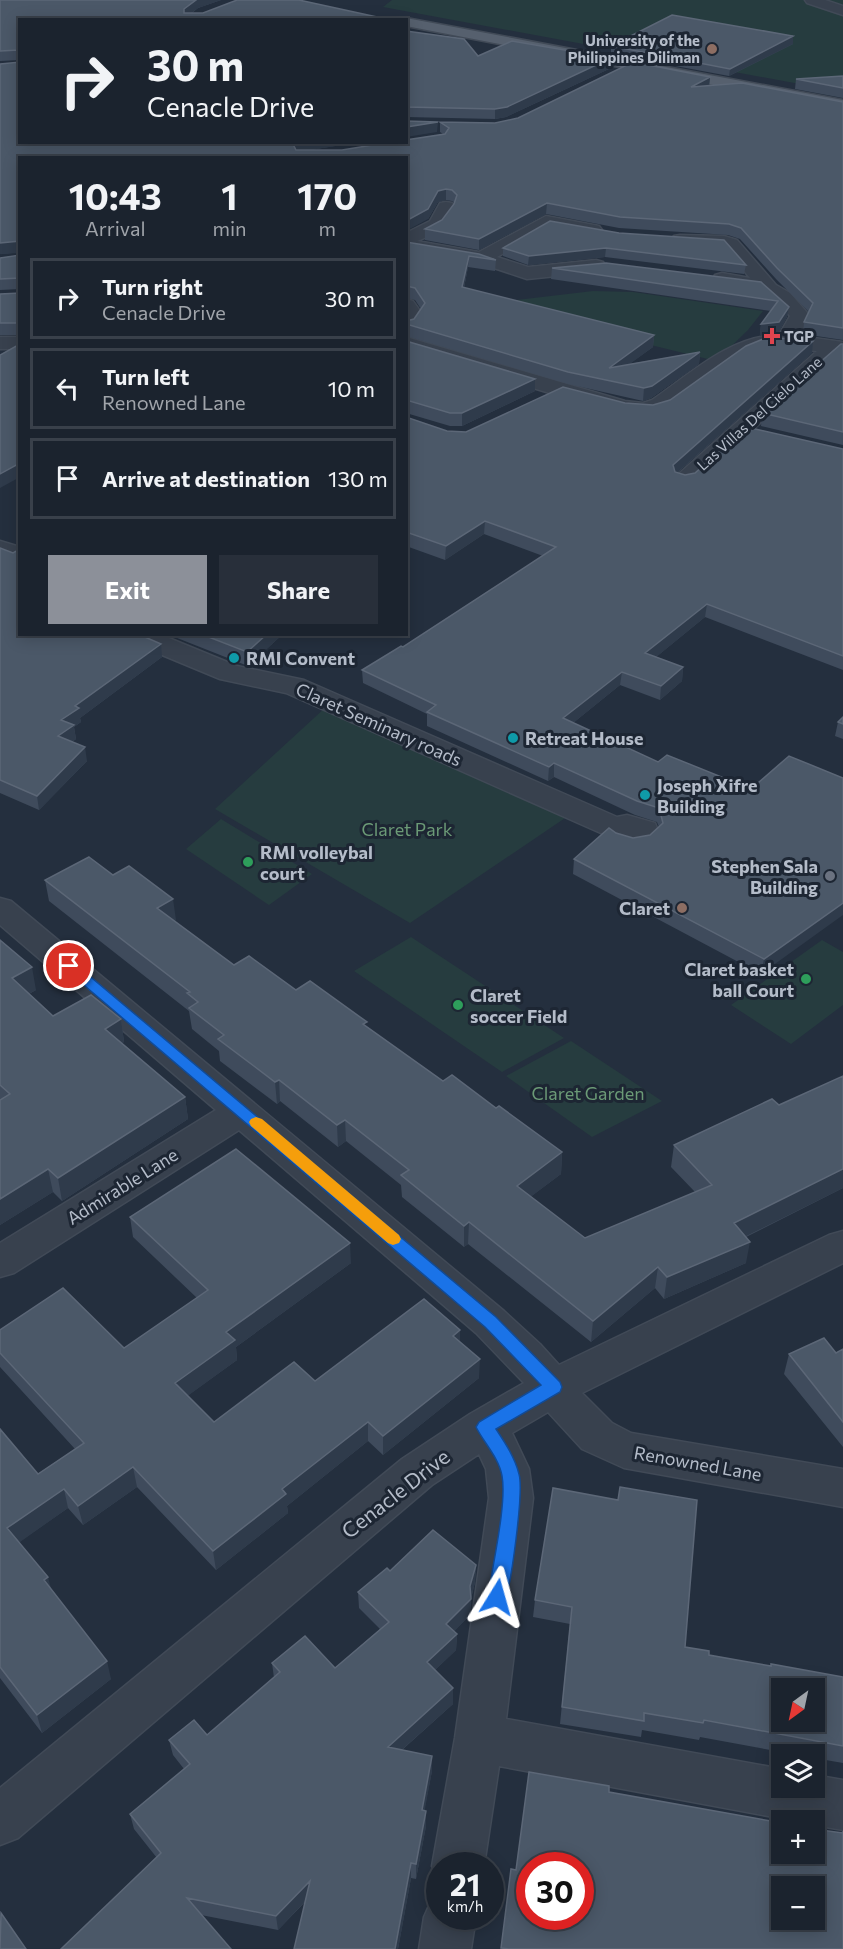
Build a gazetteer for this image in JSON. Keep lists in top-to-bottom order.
{
  "streets": {
    "street": [
      "Las Villas Del Cielo Lane",
      "Claret Seminary roads",
      "Admirable Lane",
      "Renowned Lane",
      "Cenacle Drive"
    ]
  },
  "crossings": [
    ["Admirable Lane", "Renowned Lane"],
    ["Renowned Lane", "Cenacle Drive"]
  ],
  "parks": ["Claret Park", "Claret Garden"],
  "places": {
    "other": [
      "University of the Philippines Diliman",
      "RMI Convent",
      "Retreat House",
      "Joseph Xifre Building",
      "RMI volleybal court",
      "Stephen Sala Building",
      "Claret",
      "Claret basket ball Court",
      "Claret soccer Field"
    ],
    "health": ["TGP"]
  },
  "north": "bottom left",
  "page": {
    "turn": ["30 m", "Cenacle Drive"],
    "eta": [
      "10:43",
      "Arrival",
      "1",
      "min",
      "170",
      "m"
    ],
    "list": [
      {
        "name": "Turn right",
        "note": "Cenacle Drive",
        "value": "30 m"
      },
      {
        "name": "Turn left",
        "note": "Renowned Lane",
        "value": "10 m"
      },
      {
        "name": "Arrive at destination",
        "value": "130 m"
      }
    ],
    "buttons": ["Exit", "Share"],
    "map_buttons": ["+", "−"],
    "speed": "21 km/h",
    "limit": "30"
  }
}
